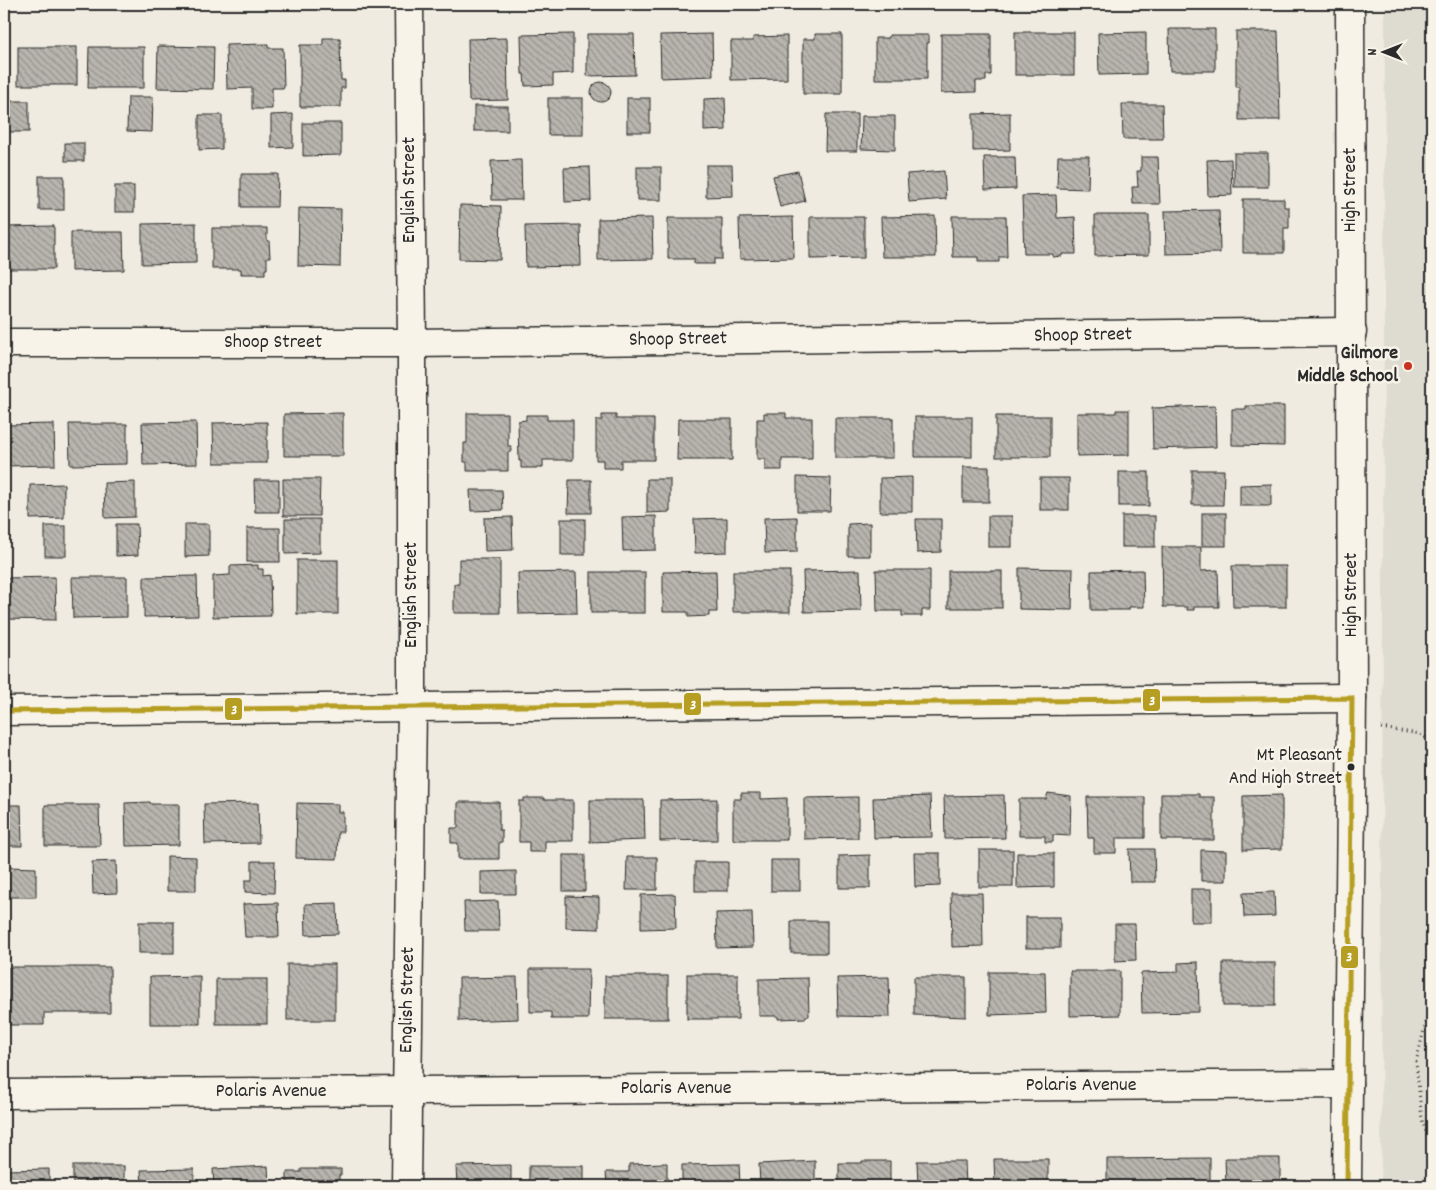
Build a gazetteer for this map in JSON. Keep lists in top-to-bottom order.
{
  "streets": {
    "street": [
      "English Street",
      "High Street",
      "Shoop Street",
      "Polaris Avenue"
    ]
  },
  "crossings": [
    ["English Street", "Shoop Street"],
    ["English Street", "Polaris Avenue"],
    ["High Street", "Shoop Street"],
    ["High Street", "Polaris Avenue"]
  ],
  "places": ["Gilmore Middle School", "Mt Pleasant And High Street"],
  "lines": ["transit line 3"],
  "north": "left"
}
